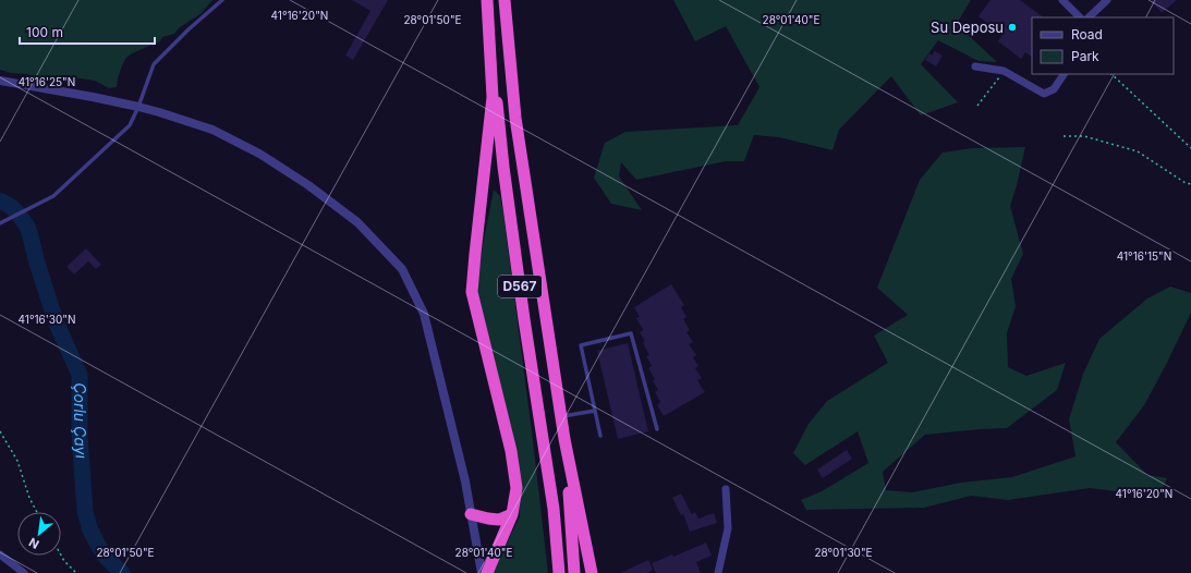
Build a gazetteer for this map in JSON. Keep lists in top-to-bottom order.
{
  "streets": {
    "highway": ["D567"]
  },
  "water": ["Çorlu Çayı"],
  "places": ["Su Deposu"],
  "legend": ["Road", "Park"],
  "scale_bar": "100 m",
  "north": "bottom left",
  "coordinates": [
    "41°16'20\"N",
    "28°01'50\"E",
    "28°01'40\"E",
    "41°16'25\"N",
    "41°16'15\"N",
    "41°16'30\"N",
    "28°01'30\"E"
  ]
}
